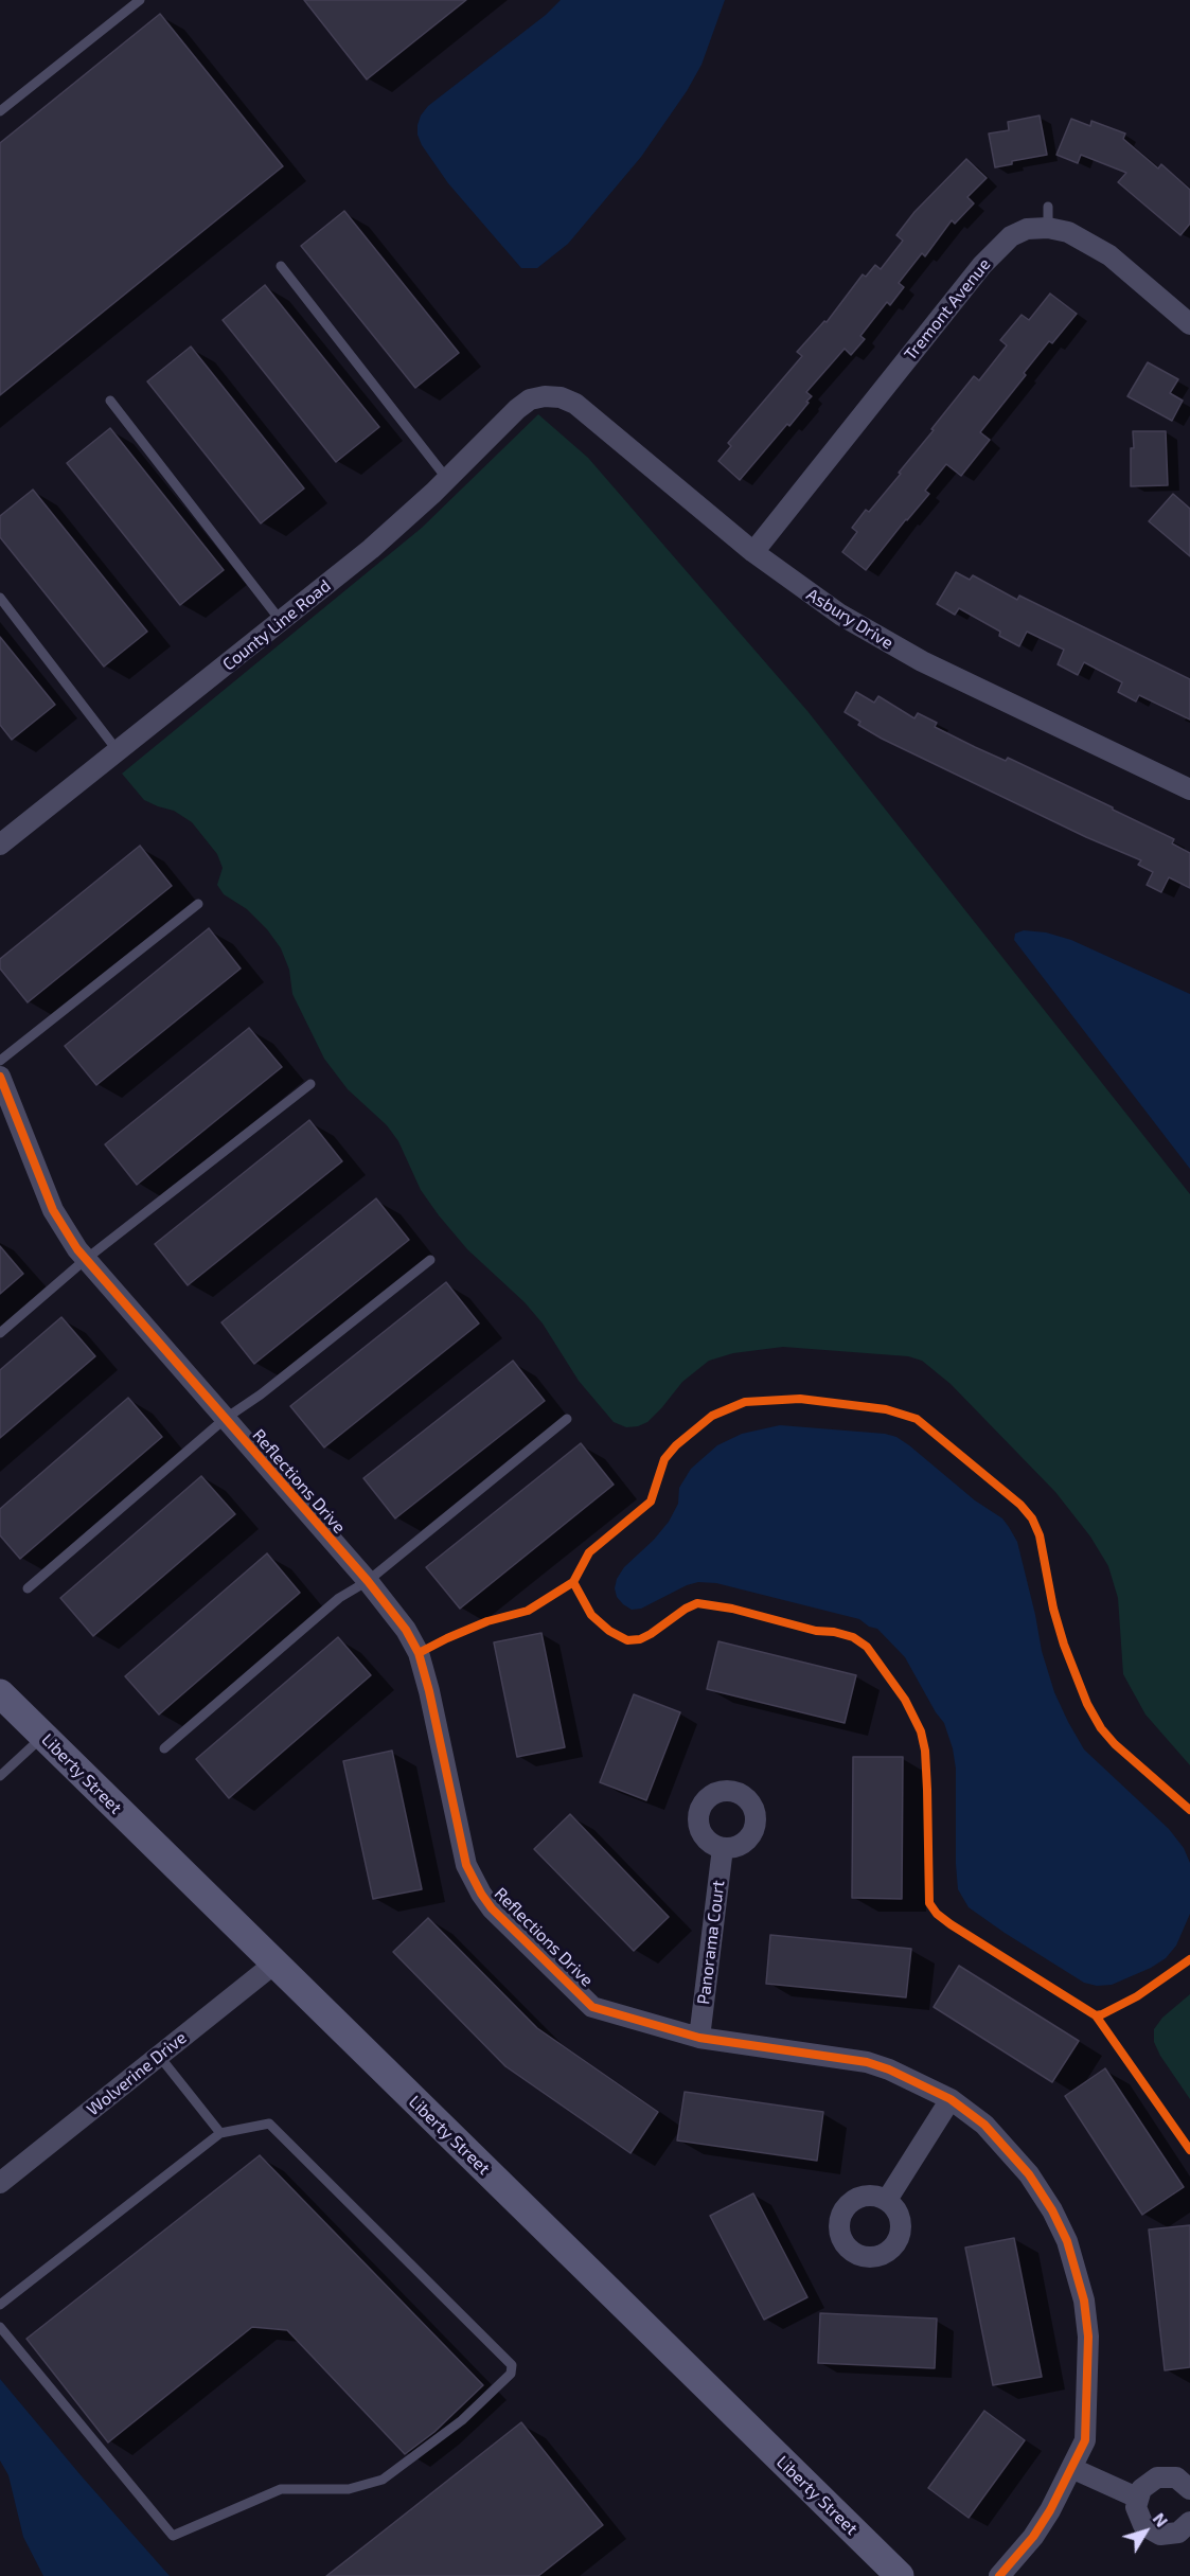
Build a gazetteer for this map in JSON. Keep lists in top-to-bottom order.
{
  "streets": {
    "street": [
      "Tremont Avenue",
      "Asbury Drive",
      "County Line Road",
      "Reflections Drive",
      "Liberty Street",
      "Panorama Court",
      "Wolverine Drive"
    ]
  },
  "crossings": [
    ["Tremont Avenue", "Asbury Drive"],
    ["Asbury Drive", "County Line Road"],
    ["Reflections Drive", "Panorama Court"],
    ["Liberty Street", "Wolverine Drive"]
  ],
  "north": "top right"
}
